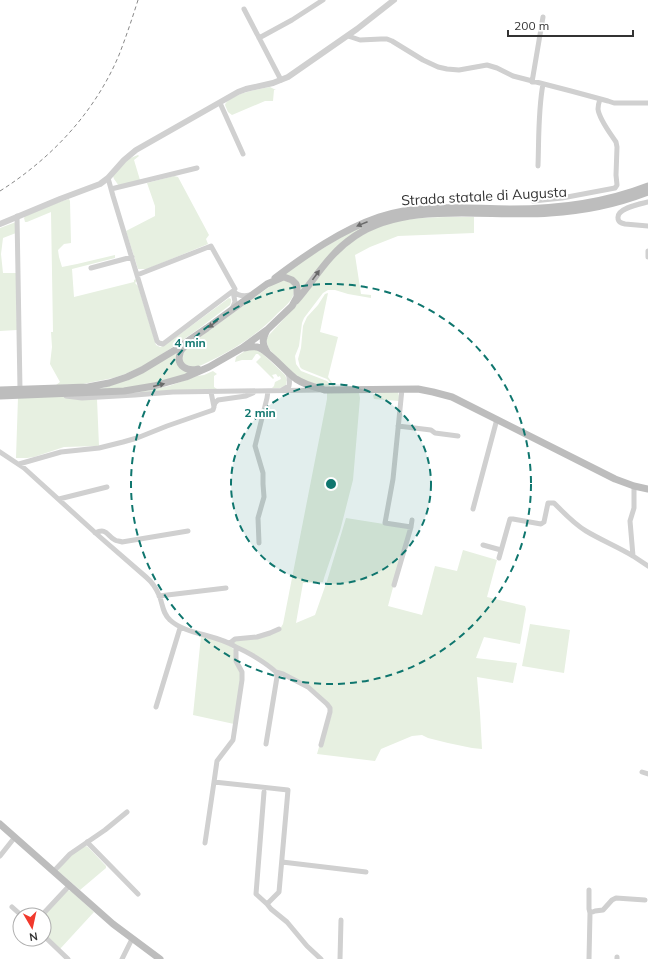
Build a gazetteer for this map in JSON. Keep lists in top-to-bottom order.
{
  "streets": {
    "main road": ["Strada statale di Augusta"]
  },
  "scale_bar": "200 m",
  "north": "bottom",
  "rings": ["4 min", "2 min"]
}
